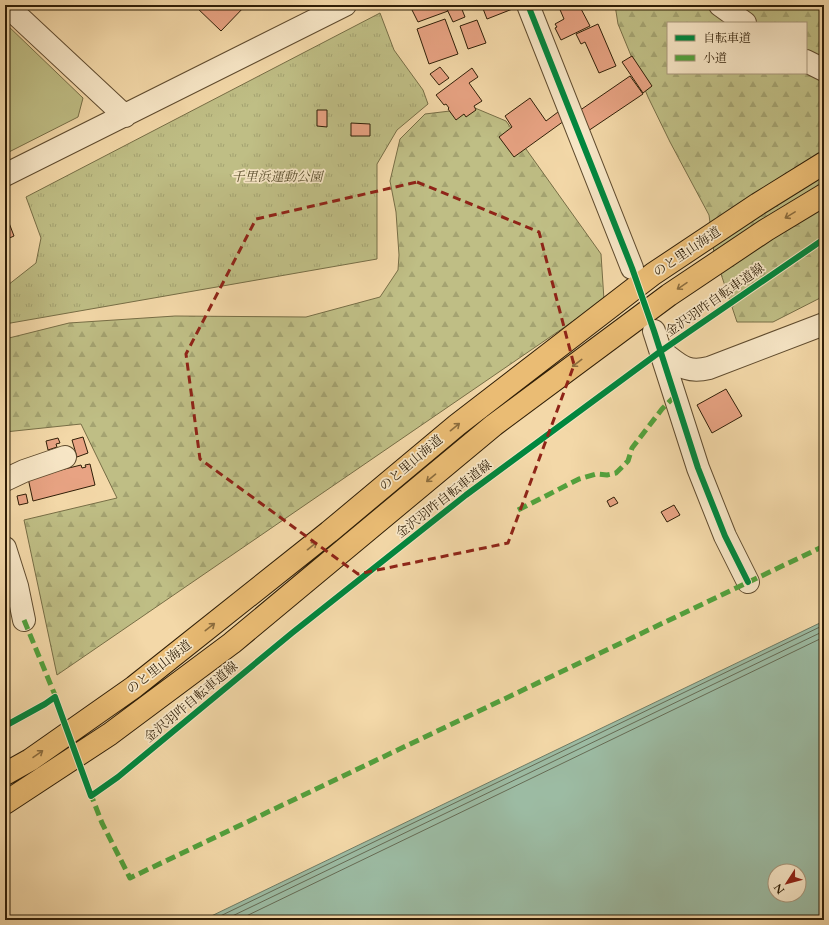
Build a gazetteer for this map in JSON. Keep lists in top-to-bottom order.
{
  "streets": {
    "highway": ["のと里山海道"],
    "cycle path": ["金沢羽咋自転車道線"]
  },
  "parks": ["千里浜運動公園"],
  "legend": ["自転車道", "小道"],
  "north": "bottom left"
}
